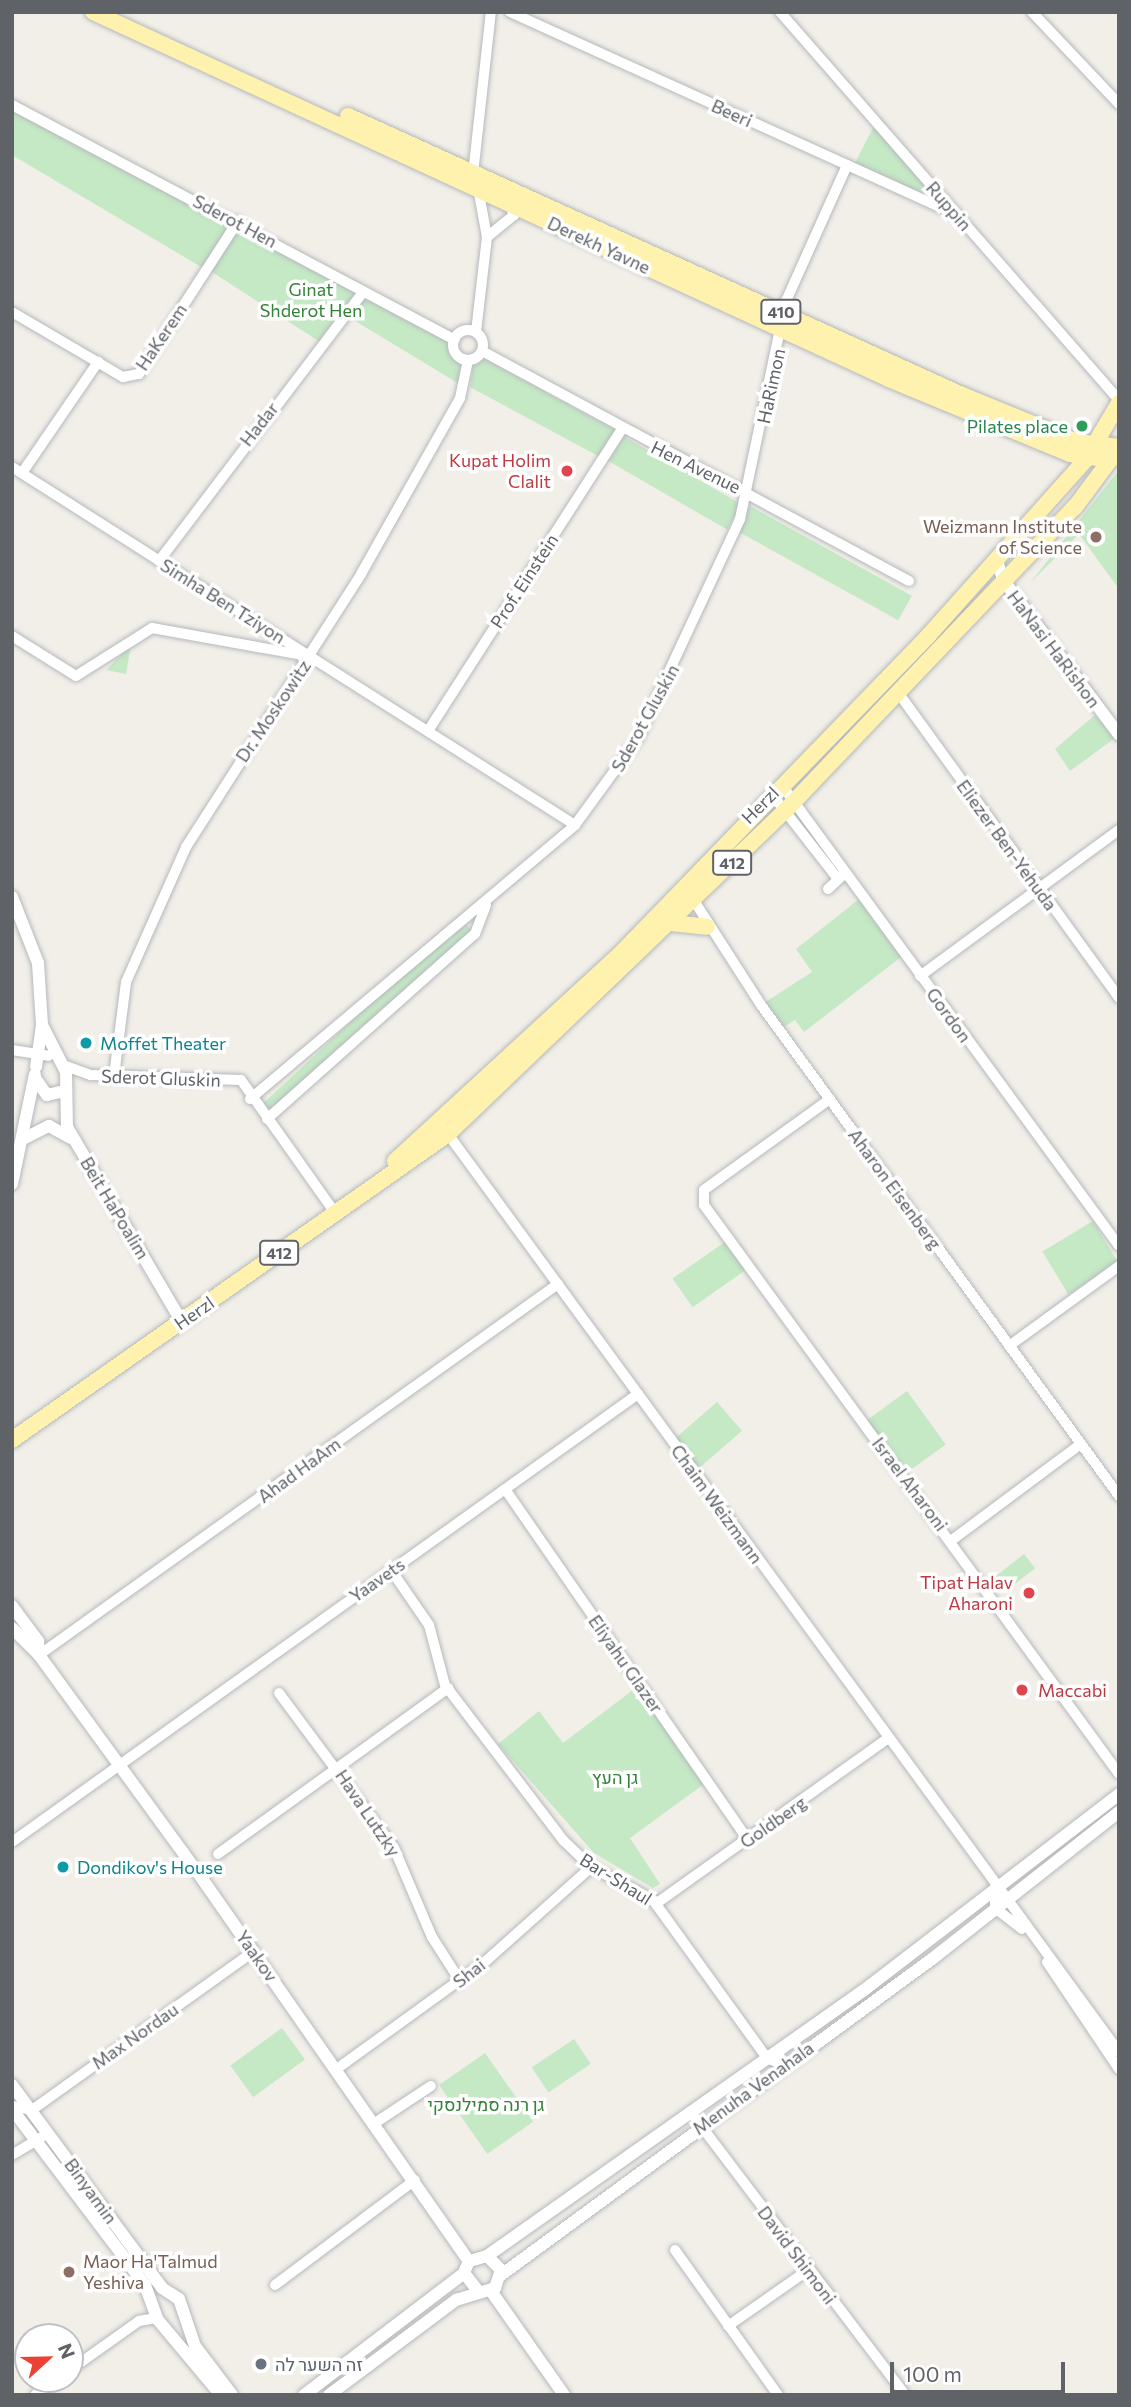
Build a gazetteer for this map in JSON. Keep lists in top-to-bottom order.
{
  "streets": {
    "main road": [
      "Derekh Yavne",
      "410",
      "Herzl",
      "412"
    ],
    "street": [
      "Beeri",
      "Ruppin",
      "Sderot Hen",
      "HaKerem",
      "HaRimon",
      "Hadar",
      "Hen Avenue",
      "Prof. Einstein",
      "Simha Ben Tziyon",
      "HaNasi HaRishon",
      "Dr. Moskowitz",
      "Sderot Gluskin",
      "Eliezer Ben-Yehuda",
      "Gordon",
      "Aharon Eisenberg",
      "Beit HaPoalim",
      "Ahad HaAm",
      "Israel Aharoni",
      "Chaim Weizmann",
      "Yaavets",
      "Eliyahu Glazer",
      "Hava Lutzky",
      "Goldberg",
      "Bar-Shaul",
      "Yaakov",
      "Shai",
      "Max Nordau",
      "Menuha Venahala",
      "Binyamin",
      "David Shimoni"
    ]
  },
  "crossings": [
    ["Beeri", "Ruppin"],
    ["Beeri", "HaRimon"],
    ["Ruppin", "Herzl"],
    ["Sderot Hen", "HaKerem"],
    ["Sderot Hen", "Hadar"],
    ["Derekh Yavne", "HaRimon"],
    ["Derekh Yavne", "Herzl"],
    ["HaRimon", "Hen Avenue"],
    ["HaRimon", "Sderot Gluskin"],
    ["Hadar", "Simha Ben Tziyon"],
    ["Hen Avenue", "Prof. Einstein"],
    ["Hen Avenue", "Sderot Gluskin"],
    ["Prof. Einstein", "Simha Ben Tziyon"],
    ["Simha Ben Tziyon", "Dr. Moskowitz"],
    ["Simha Ben Tziyon", "Sderot Gluskin"],
    ["HaNasi HaRishon", "Herzl"],
    ["Dr. Moskowitz", "Sderot Gluskin"],
    ["Sderot Gluskin", "Beit HaPoalim"],
    ["Herzl", "Eliezer Ben-Yehuda"],
    ["Herzl", "Gordon"],
    ["Herzl", "Aharon Eisenberg"],
    ["Herzl", "Beit HaPoalim"],
    ["Herzl", "Chaim Weizmann"],
    ["Aharon Eisenberg", "Israel Aharoni"],
    ["Ahad HaAm", "Chaim Weizmann"],
    ["Ahad HaAm", "Yaakov"],
    ["Chaim Weizmann", "Yaavets"],
    ["Chaim Weizmann", "Goldberg"],
    ["Chaim Weizmann", "Menuha Venahala"],
    ["Yaavets", "Eliyahu Glazer"],
    ["Yaavets", "Yaakov"],
    ["Eliyahu Glazer", "Goldberg"],
    ["Hava Lutzky", "Shai"],
    ["Goldberg", "Bar-Shaul"],
    ["Bar-Shaul", "Shai"],
    ["Bar-Shaul", "Menuha Venahala"],
    ["Yaakov", "Shai"],
    ["Yaakov", "Max Nordau"],
    ["Yaakov", "Menuha Venahala"],
    ["Max Nordau", "Binyamin"],
    ["Menuha Venahala", "David Shimoni"]
  ],
  "parks": ["Ginat Shderot Hen", "גן העץ", "גן רנה סמילנסקי"],
  "places": [
    "Pilates place",
    "Kupat Holim Clalit",
    "Weizmann Institute of Science",
    "Moffet Theater",
    "Tipat Halav Aharoni",
    "Maccabi",
    "Dondikov's House",
    "Maor Ha'Talmud Yeshiva",
    "זה השער לה"
  ],
  "scale_bar": "100 m",
  "north": "right"
}
